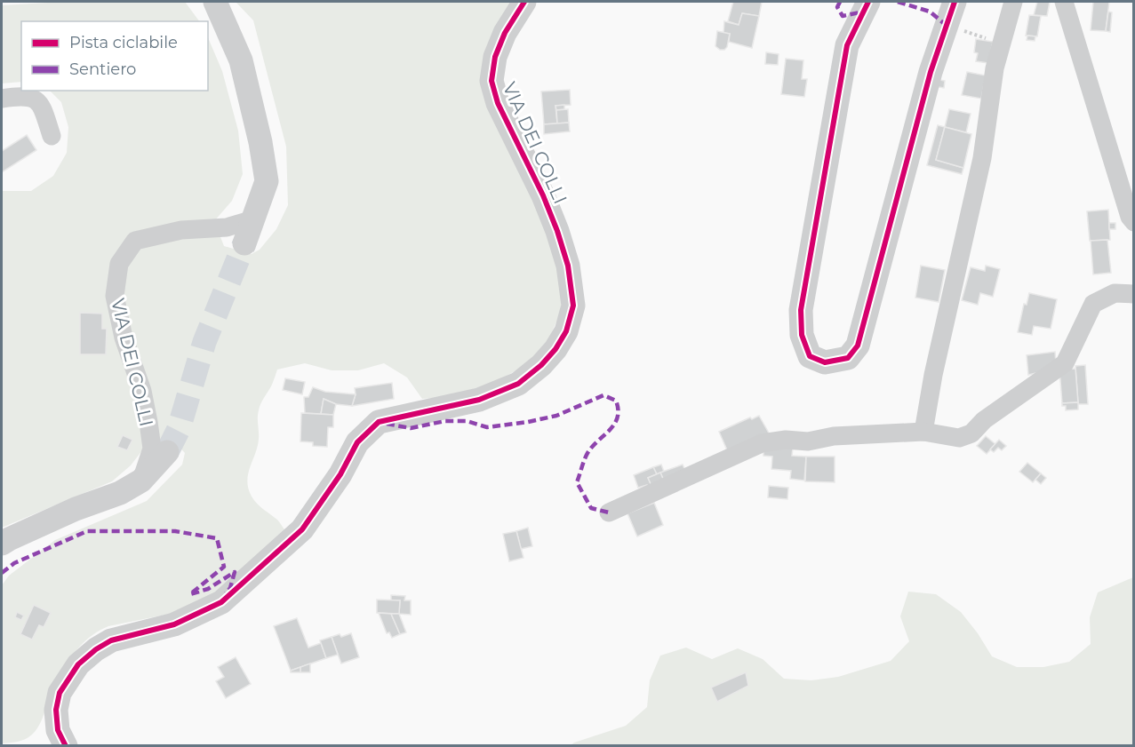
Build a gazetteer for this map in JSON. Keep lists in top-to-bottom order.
{
  "streets": {
    "street": ["VIA DEI COLLI"]
  },
  "legend": ["Pista ciclabile", "Sentiero"]
}
